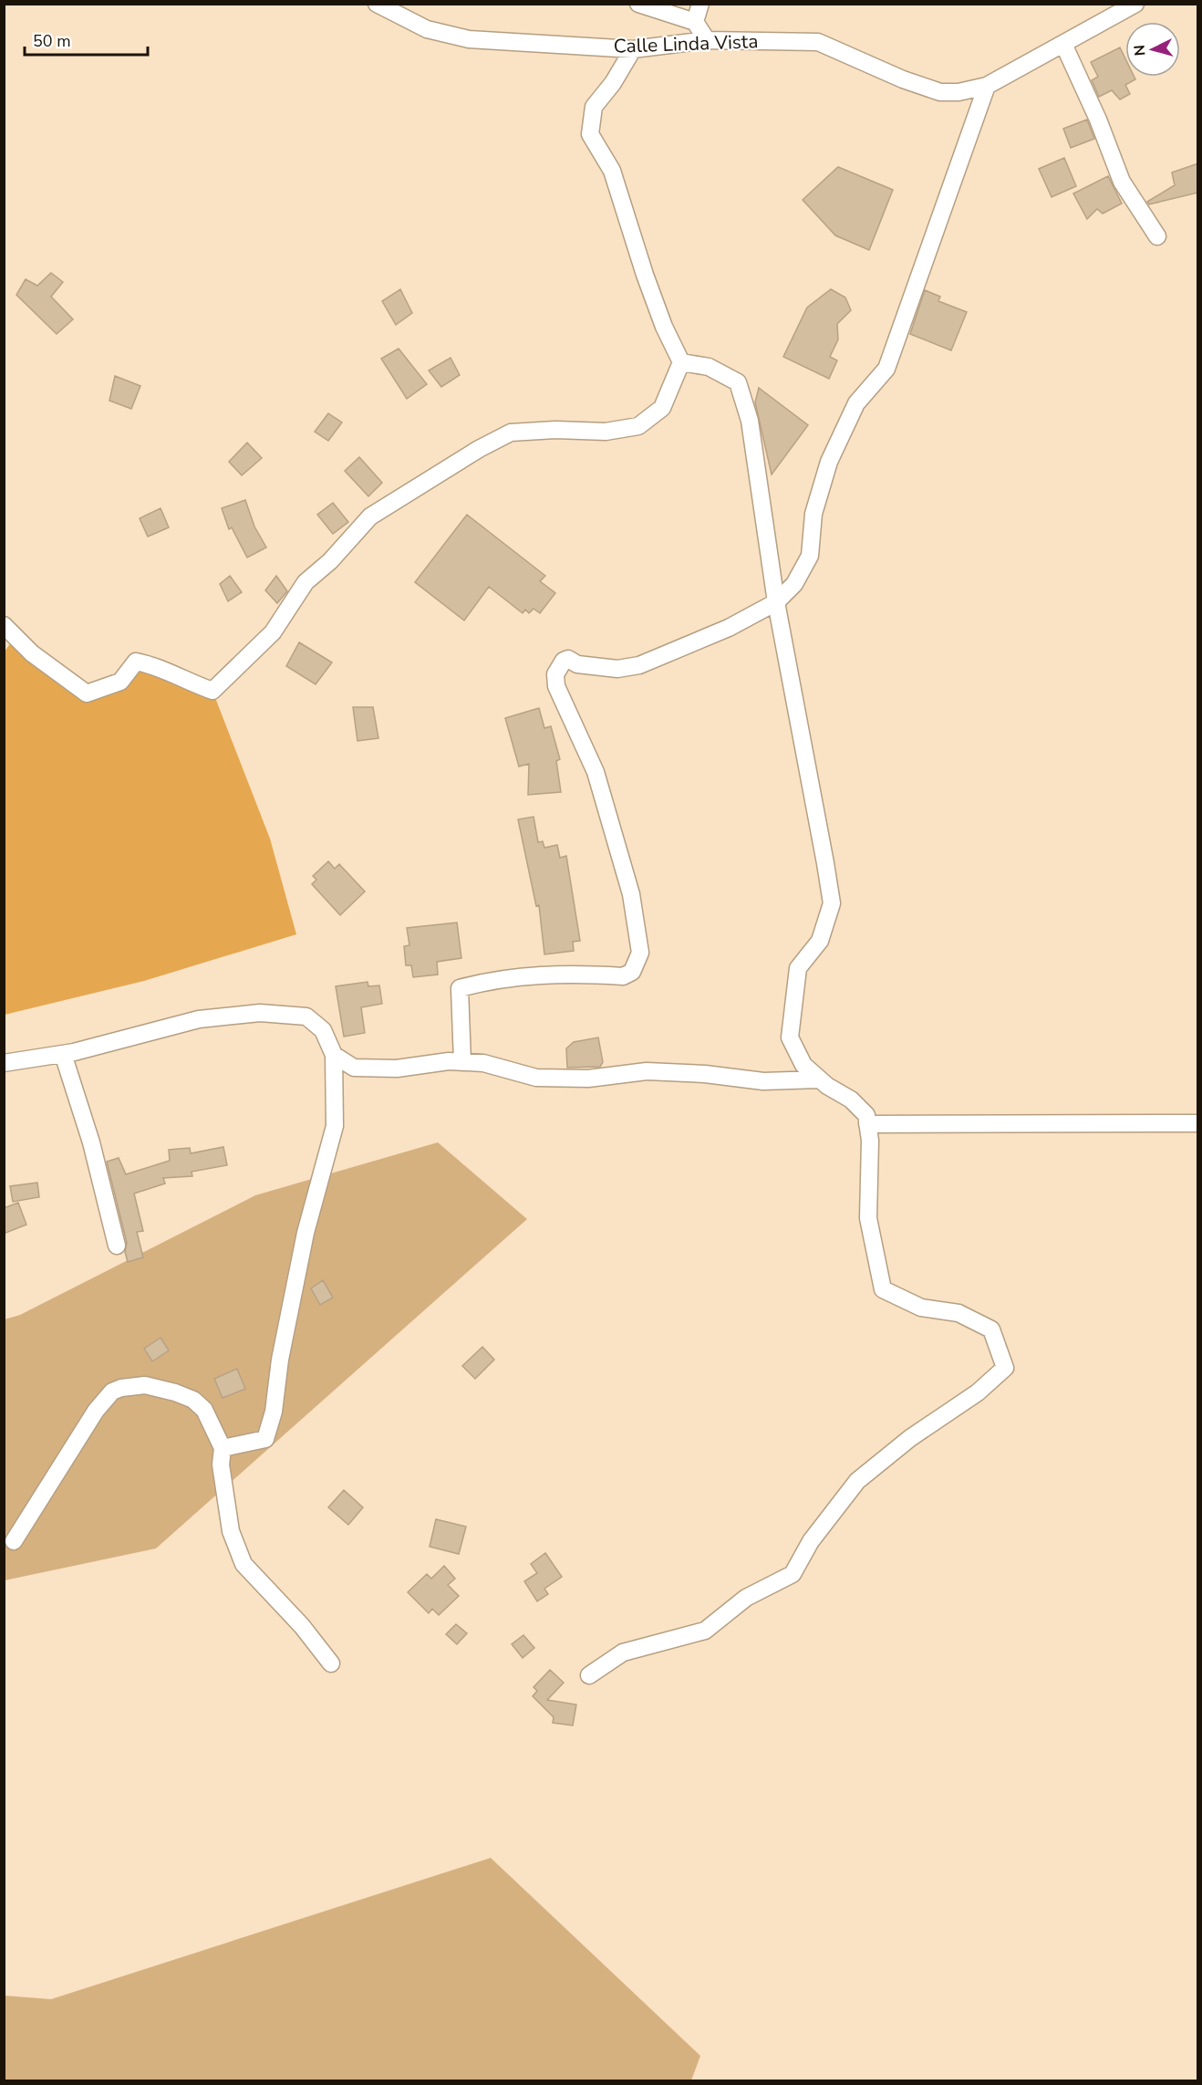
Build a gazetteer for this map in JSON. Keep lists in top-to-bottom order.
{
  "streets": {
    "street": ["Calle Linda Vista"]
  },
  "scale_bar": "50 m",
  "north": "left"
}
